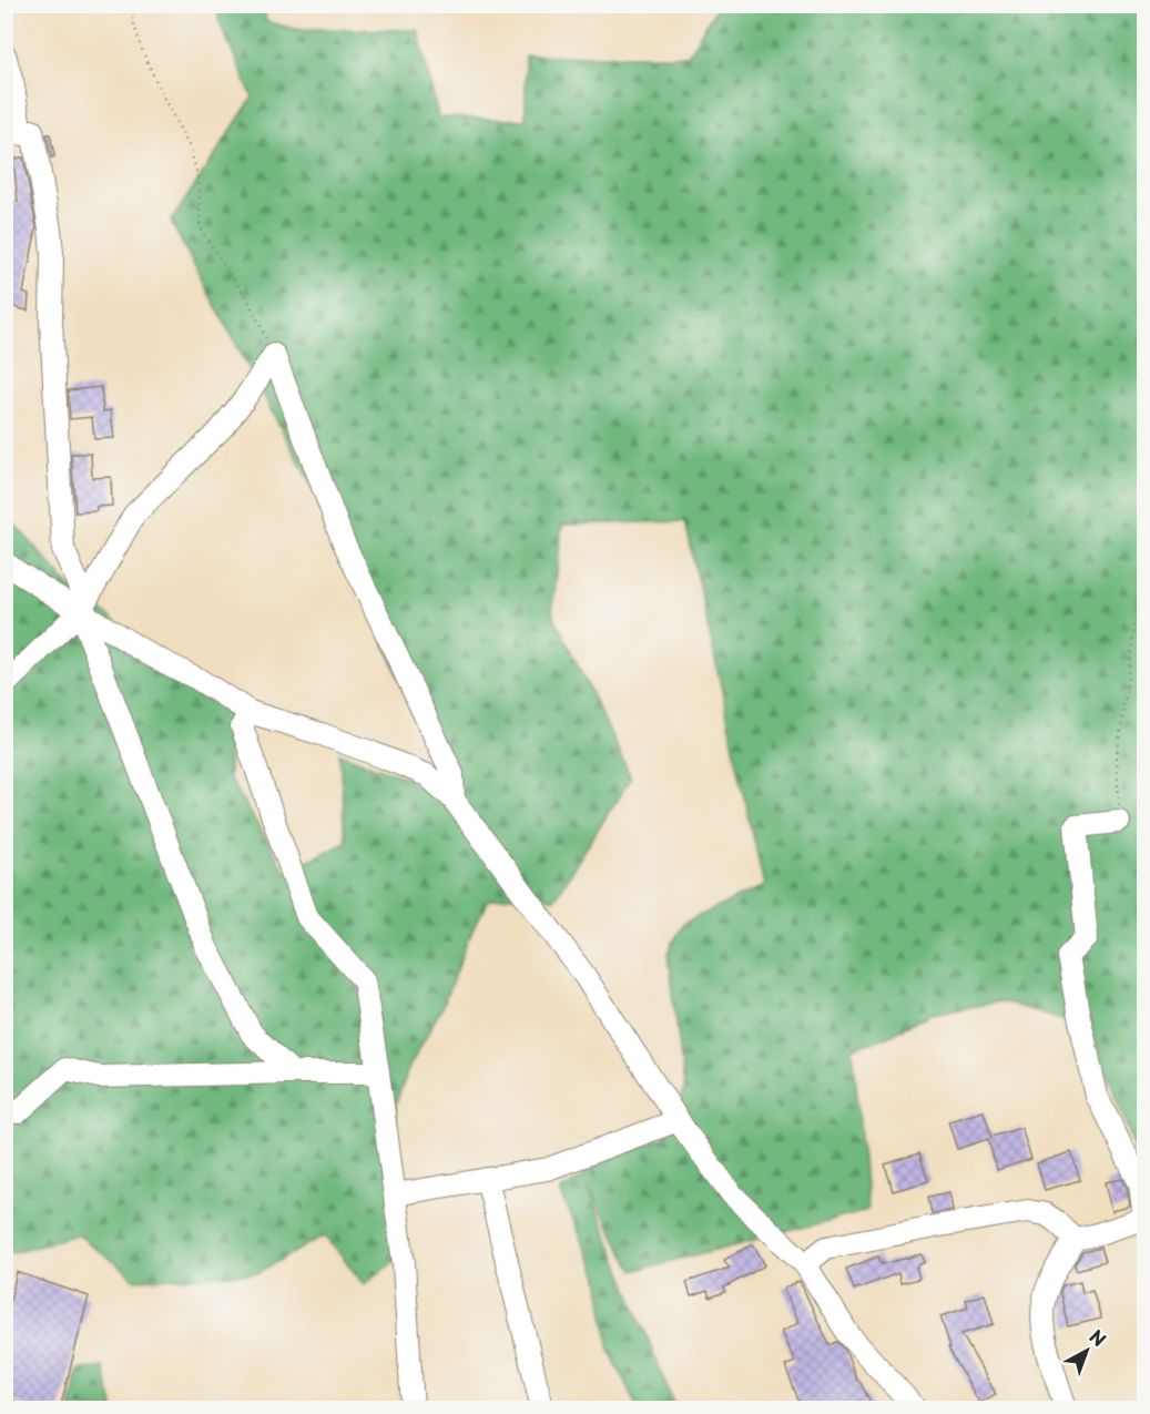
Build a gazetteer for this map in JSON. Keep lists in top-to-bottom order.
{
  "north": "top right"
}
